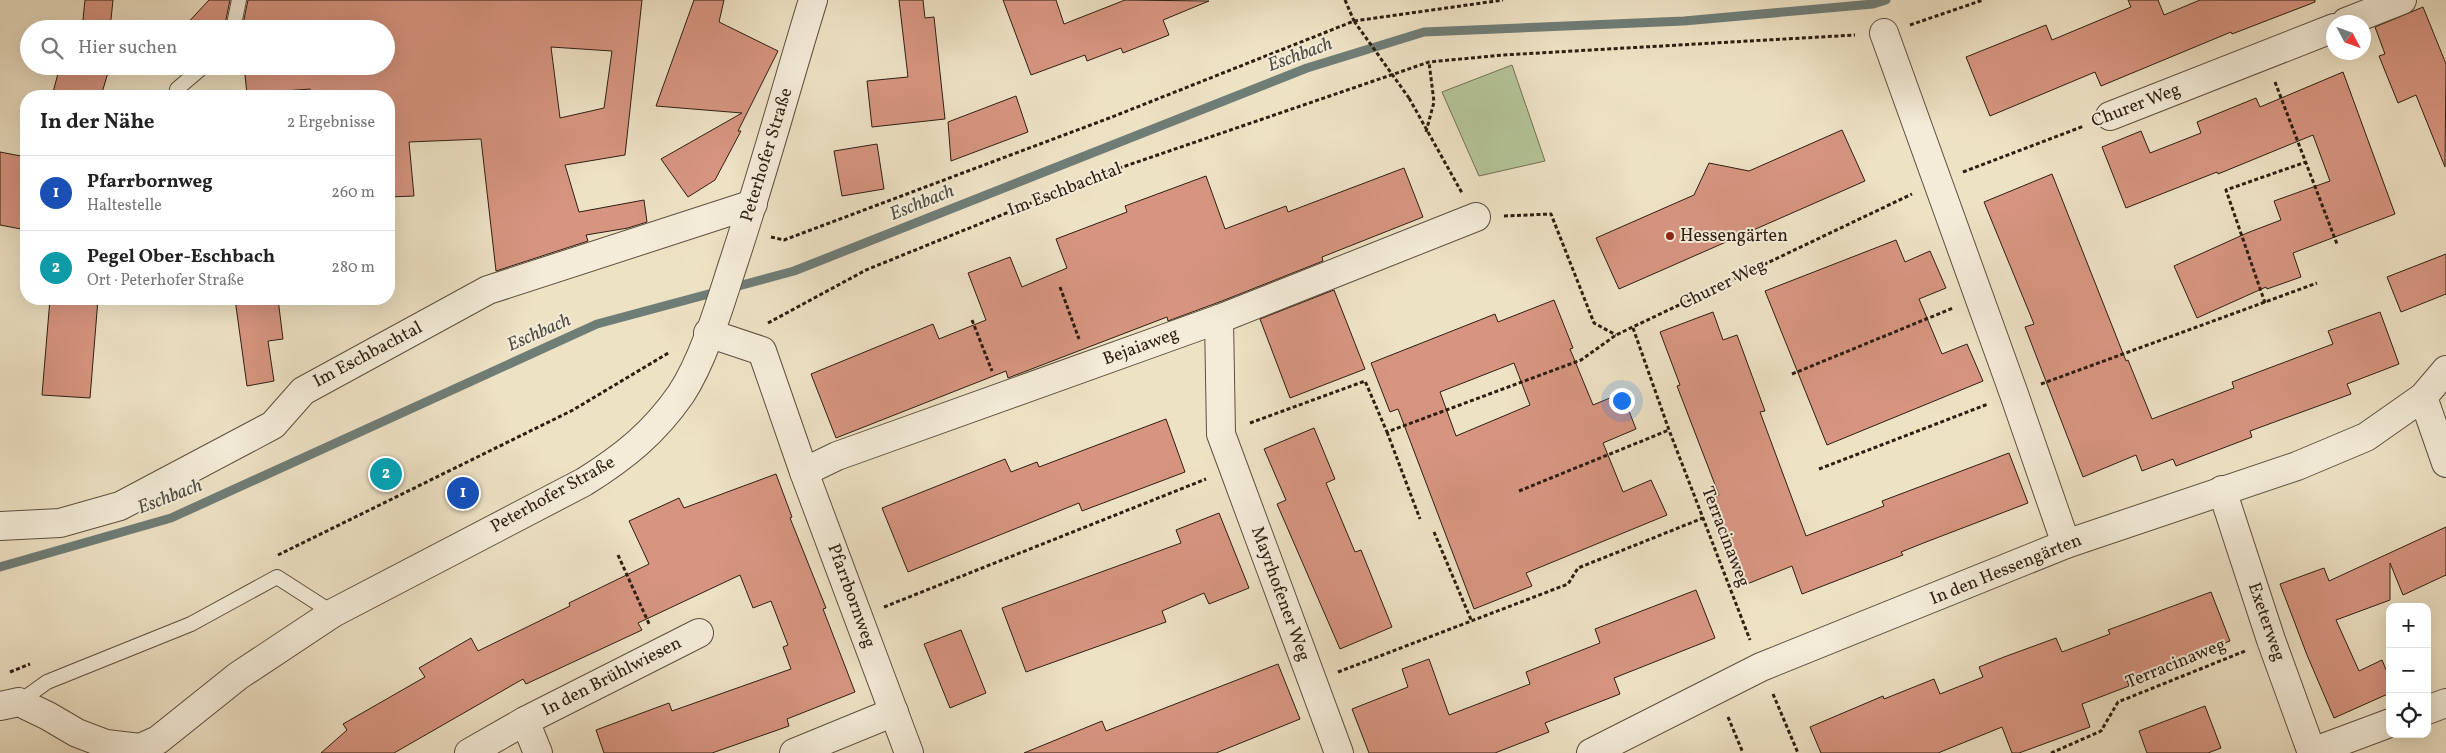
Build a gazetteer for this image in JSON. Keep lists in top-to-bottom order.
{
  "streets": {
    "street": [
      "Churer Weg",
      "Peterhofer Straße",
      "Im Eschbachtal",
      "Bejaiaweg",
      "In den Hessengärten",
      "Mayrhofener Weg",
      "Pfarrbornweg",
      "Exeterweg",
      "In den Brühlwiesen"
    ],
    "path": ["Terracinaweg"]
  },
  "crossings": [
    ["Churer Weg", "Terracinaweg"],
    ["Peterhofer Straße", "Im Eschbachtal"],
    ["Peterhofer Straße", "Pfarrbornweg"],
    ["Bejaiaweg", "Mayrhofener Weg"],
    ["Bejaiaweg", "Pfarrbornweg"],
    ["Terracinaweg", "In den Hessengärten"],
    ["Terracinaweg", "Exeterweg"],
    ["In den Hessengärten", "Exeterweg"]
  ],
  "water": ["Eschbach"],
  "places": ["Hessengärten"],
  "north": "bottom right",
  "page": {
    "search": "Hier suchen",
    "heading": ["In der Nähe", "2 Ergebnisse"],
    "list": [
      {
        "mark": "1",
        "name": "Pfarrbornweg",
        "note": "Haltestelle",
        "value": "260 m"
      },
      {
        "mark": "2",
        "name": "Pegel Ober-Eschbach",
        "note": "Ort · Peterhofer Straße",
        "value": "280 m"
      }
    ],
    "pins": ["2", "1"],
    "map_buttons": ["+", "−"]
  }
}
